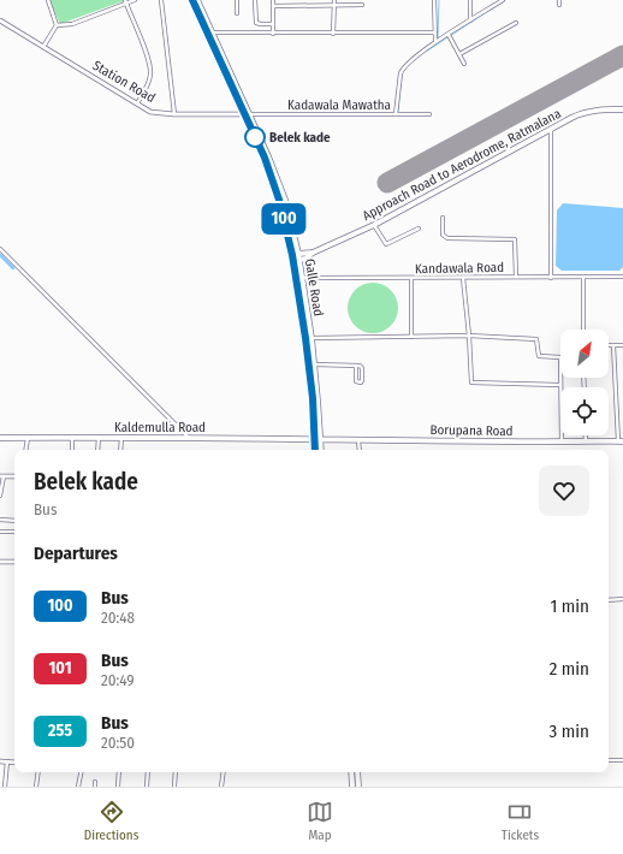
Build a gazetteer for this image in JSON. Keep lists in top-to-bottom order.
{
  "streets": {
    "main road": [
      "Approach Road to Aerodrome, Ratmalana",
      "Galle Road",
      "Kaldemulla Road",
      "Borupana Road"
    ],
    "street": ["Station Road", "Kadawala Mawatha", "Kandawala Road"]
  },
  "crossings": [
    ["Station Road", "Kadawala Mawatha"],
    ["Station Road", "Galle Road"],
    ["Kadawala Mawatha", "Galle Road"],
    ["Approach Road to Aerodrome, Ratmalana", "Galle Road"],
    ["Kandawala Road", "Galle Road"],
    ["Galle Road", "Kaldemulla Road"],
    ["Galle Road", "Borupana Road"],
    ["Kaldemulla Road", "Borupana Road"]
  ],
  "places": ["Belek kade"],
  "lines": ["bus line 100"],
  "north": "top right",
  "page": {
    "on_map": "100",
    "heading": [
      ["Belek kade", "Bus"],
      "Departures"
    ],
    "list": [
      {
        "mark": "100",
        "name": "Bus",
        "note": "20:48",
        "value": "1 min"
      },
      {
        "mark": "101",
        "name": "Bus",
        "note": "20:49",
        "value": "2 min"
      },
      {
        "mark": "255",
        "name": "Bus",
        "note": "20:50",
        "value": "3 min"
      }
    ],
    "tabs": ["Directions", "Map", "Tickets"]
  }
}
